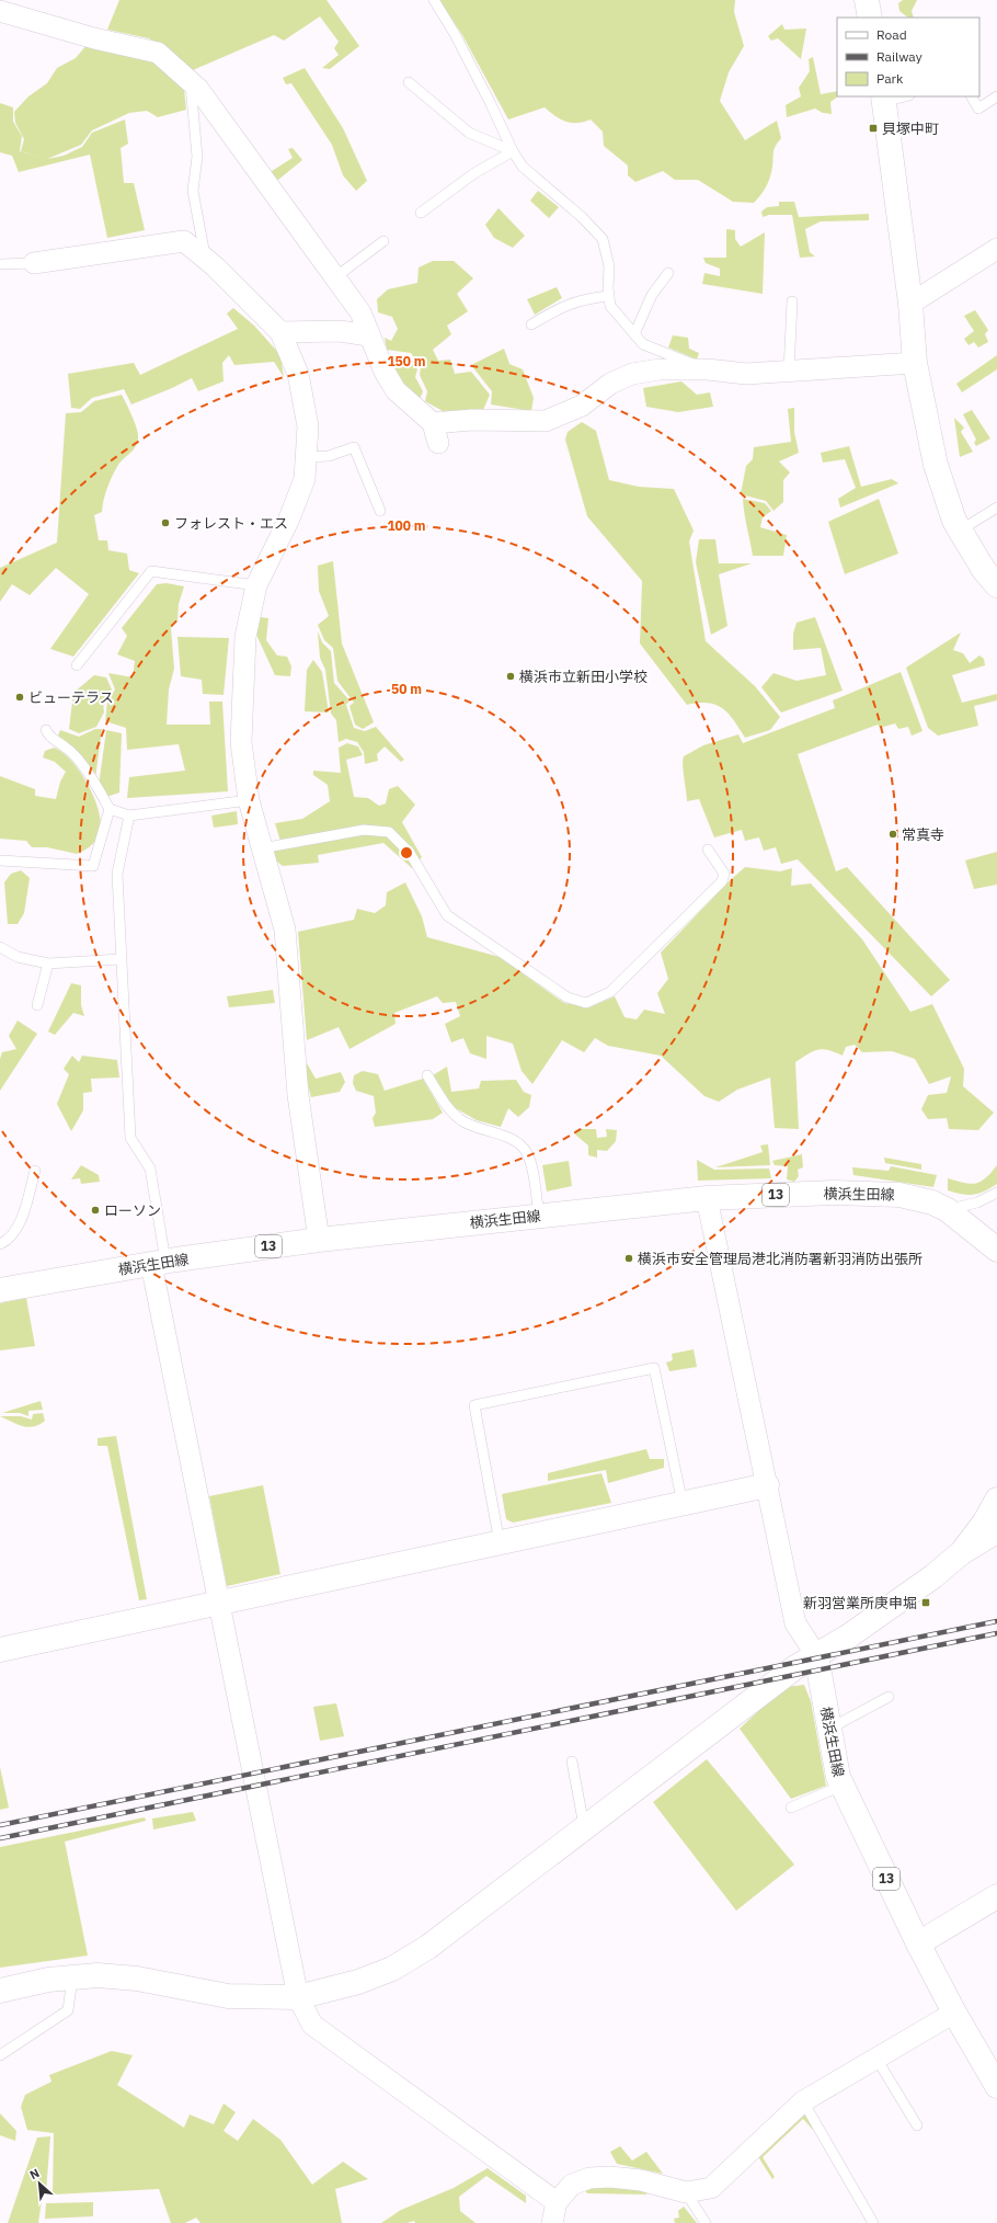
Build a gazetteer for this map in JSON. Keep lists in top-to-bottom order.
{
  "streets": {
    "street": ["横浜生田線", "13"]
  },
  "places": {
    "transit": ["貝塚中町", "新羽営業所庚申堀"],
    "other": [
      "フォレスト・エス",
      "横浜市立新田小学校",
      "ビューテラス",
      "常真寺",
      "ローソン",
      "横浜市安全管理局港北消防署新羽消防出張所"
    ]
  },
  "legend": ["Road", "Railway", "Park"],
  "north": "top left",
  "rings": ["150 m", "100 m", "50 m"]
}
